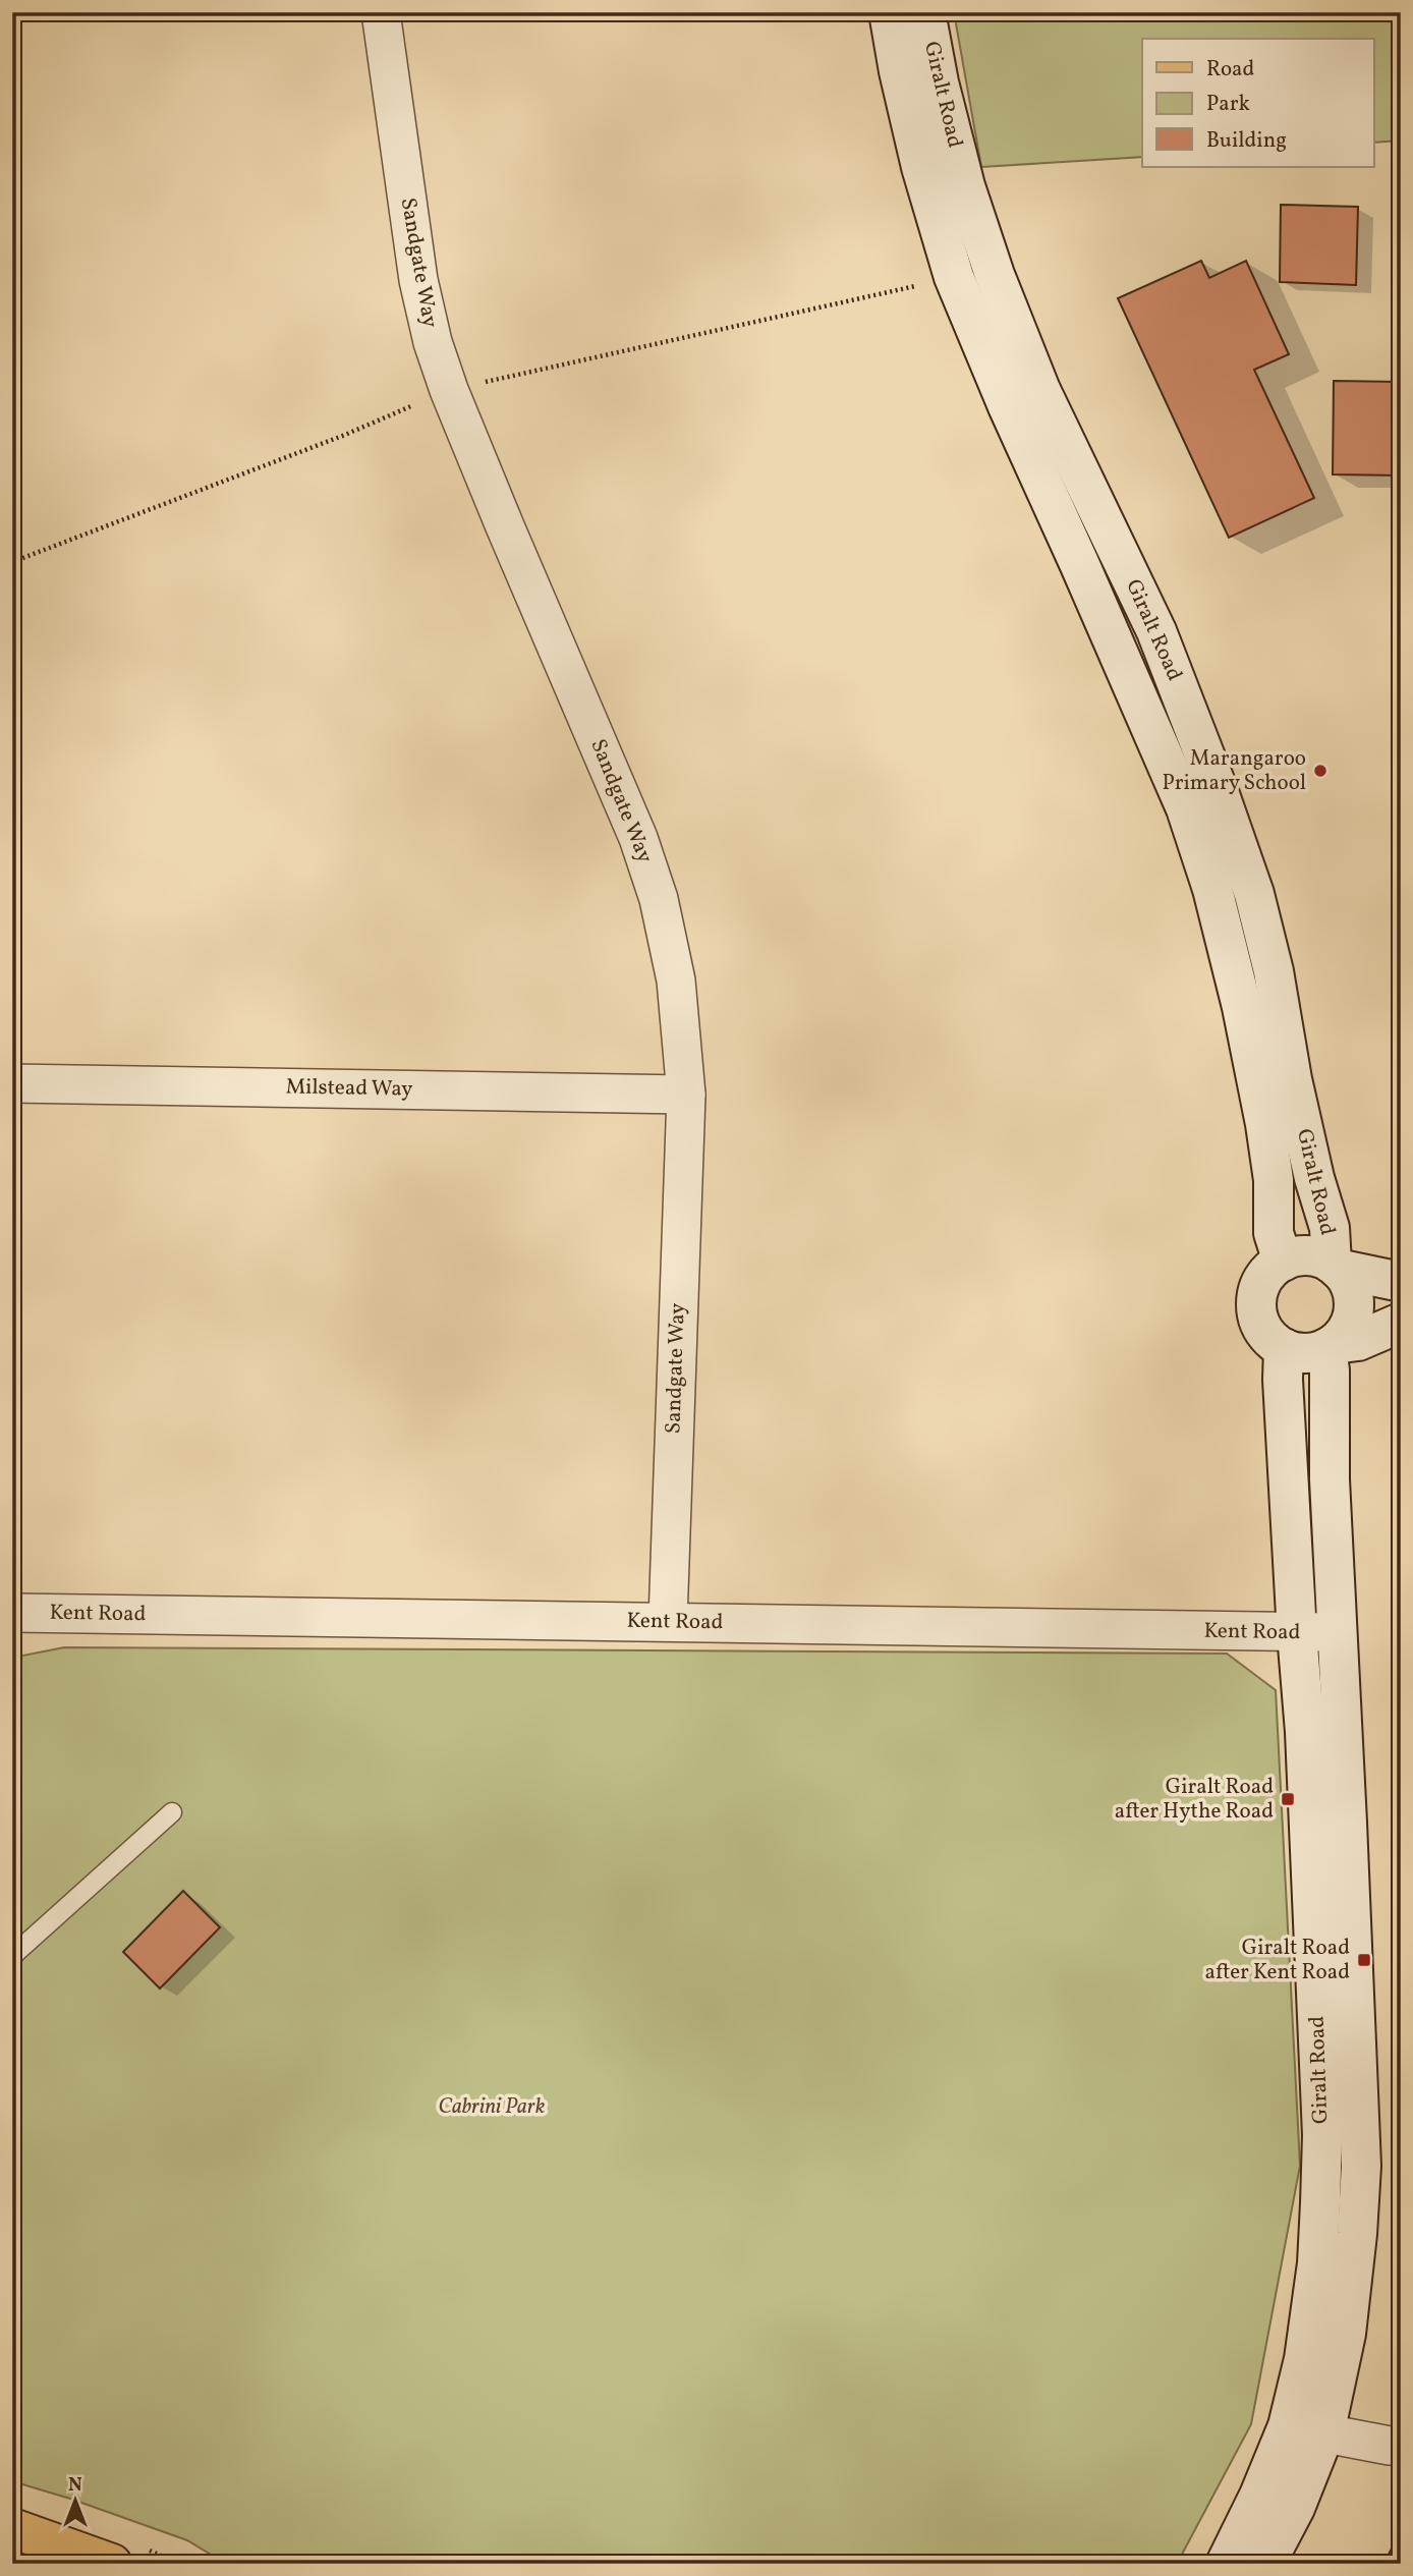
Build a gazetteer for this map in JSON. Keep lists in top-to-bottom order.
{
  "streets": {
    "street": [
      "Giralt Road",
      "Sandgate Way",
      "Milstead Way",
      "Kent Road"
    ]
  },
  "crossings": [
    ["Giralt Road", "Kent Road"],
    ["Sandgate Way", "Milstead Way"],
    ["Sandgate Way", "Kent Road"]
  ],
  "parks": ["Cabrini Park"],
  "places": {
    "other": ["Marangaroo Primary School"],
    "transit": ["Giralt Road after Hythe Road", "Giralt Road after Kent Road"]
  },
  "legend": ["Road", "Park", "Building"],
  "north": "top"
}
